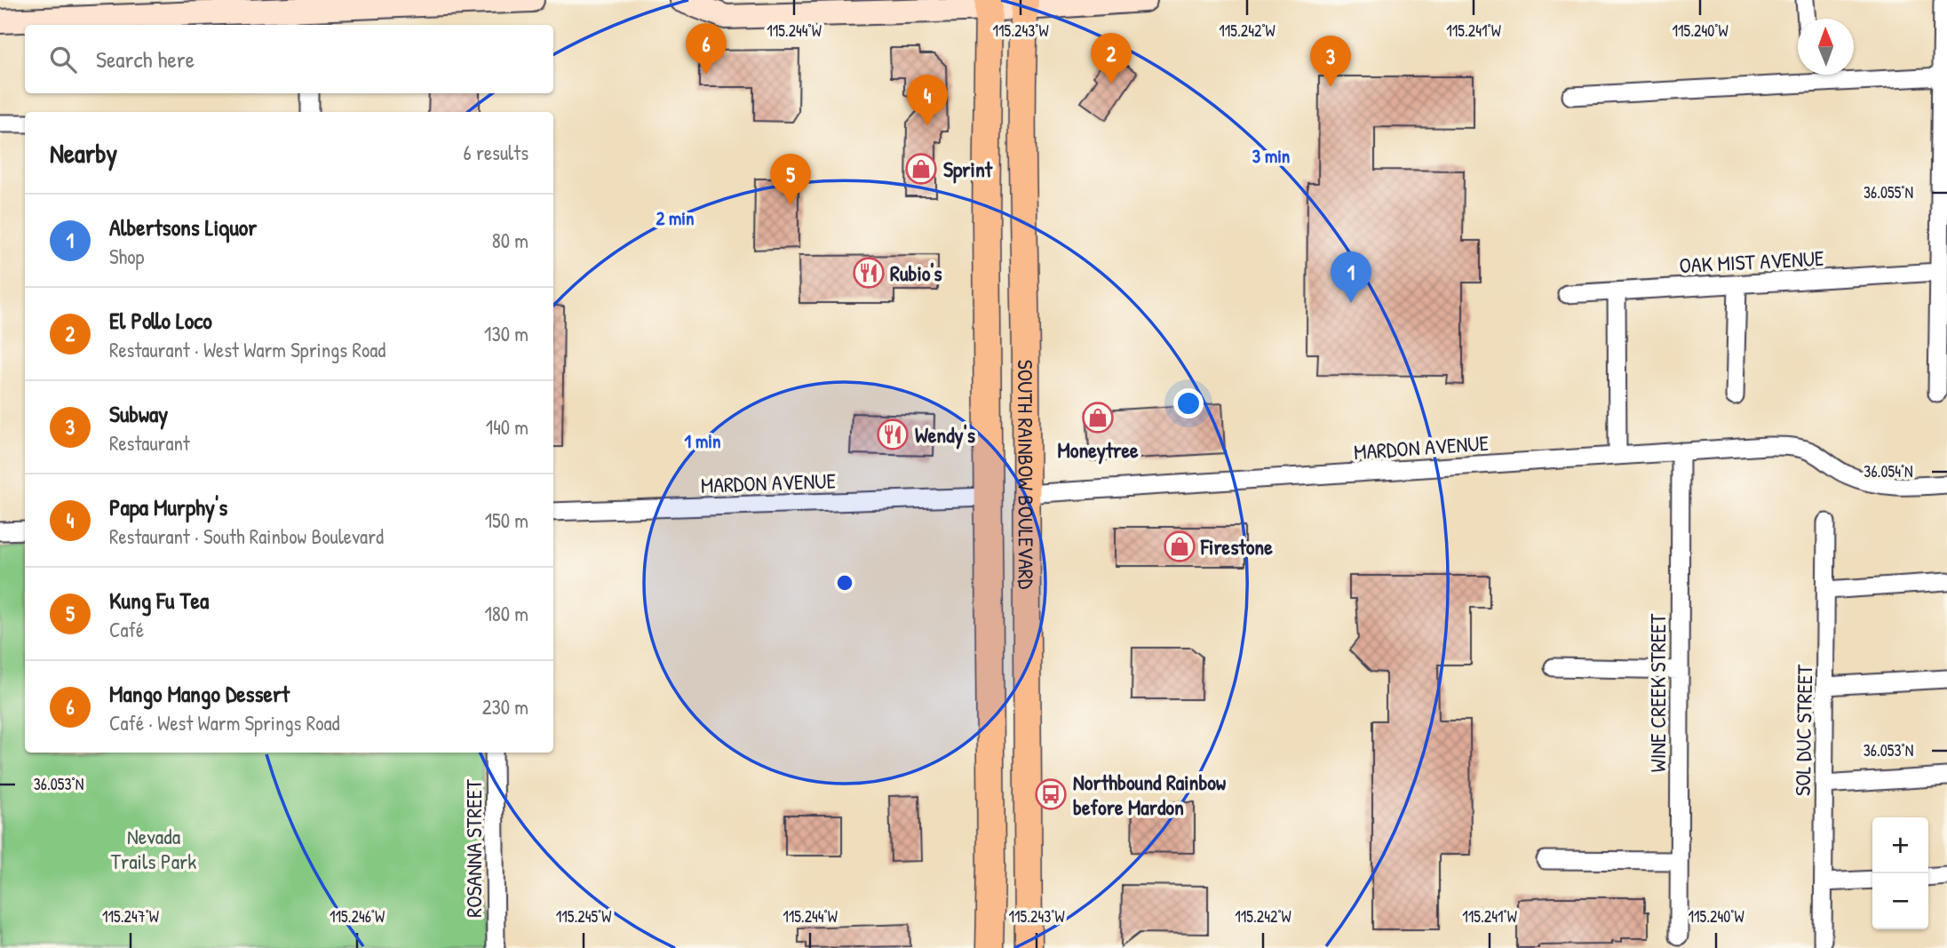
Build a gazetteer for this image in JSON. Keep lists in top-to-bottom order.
{
  "streets": {
    "main road": ["SOUTH RAINBOW BOULEVARD"],
    "street": [
      "OAK MIST AVENUE",
      "MARDON AVENUE",
      "WINE CREEK STREET",
      "SOL DUC STREET",
      "ROSANNA STREET"
    ]
  },
  "crossings": [
    ["MARDON AVENUE", "SOUTH RAINBOW BOULEVARD"],
    ["MARDON AVENUE", "WINE CREEK STREET"]
  ],
  "parks": ["Nevada Trails Park"],
  "places": {
    "shop": ["Sprint", "Moneytree", "Firestone"],
    "restaurant": ["Rubio's", "Wendy's"],
    "bus stop": ["Northbound Rainbow before Mardon"]
  },
  "north": "top",
  "page": {
    "pins": [
      "6",
      "2",
      "3",
      "4",
      "5",
      "1"
    ],
    "search": "Search here",
    "heading": ["Nearby", "6 results"],
    "list": [
      {
        "mark": "1",
        "name": "Albertsons Liquor",
        "note": "Shop",
        "value": "80 m"
      },
      {
        "mark": "2",
        "name": "El Pollo Loco",
        "note": "Restaurant · West Warm Springs Road",
        "value": "130 m"
      },
      {
        "mark": "3",
        "name": "Subway",
        "note": "Restaurant",
        "value": "140 m"
      },
      {
        "mark": "4",
        "name": "Papa Murphy's",
        "note": "Restaurant · South Rainbow Boulevard",
        "value": "150 m"
      },
      {
        "mark": "5",
        "name": "Kung Fu Tea",
        "note": "Café",
        "value": "180 m"
      },
      {
        "mark": "6",
        "name": "Mango Mango Dessert",
        "note": "Café · West Warm Springs Road",
        "value": "230 m"
      }
    ],
    "map_buttons": ["+", "−"]
  },
  "coordinates": [
    "115.244°W",
    "115.243°W",
    "115.242°W",
    "115.241°W",
    "115.240°W",
    "36.055°N",
    "36.054°N",
    "36.053°N",
    "115.247°W",
    "115.246°W",
    "115.245°W"
  ],
  "rings": ["3 min", "2 min", "1 min"]
}
